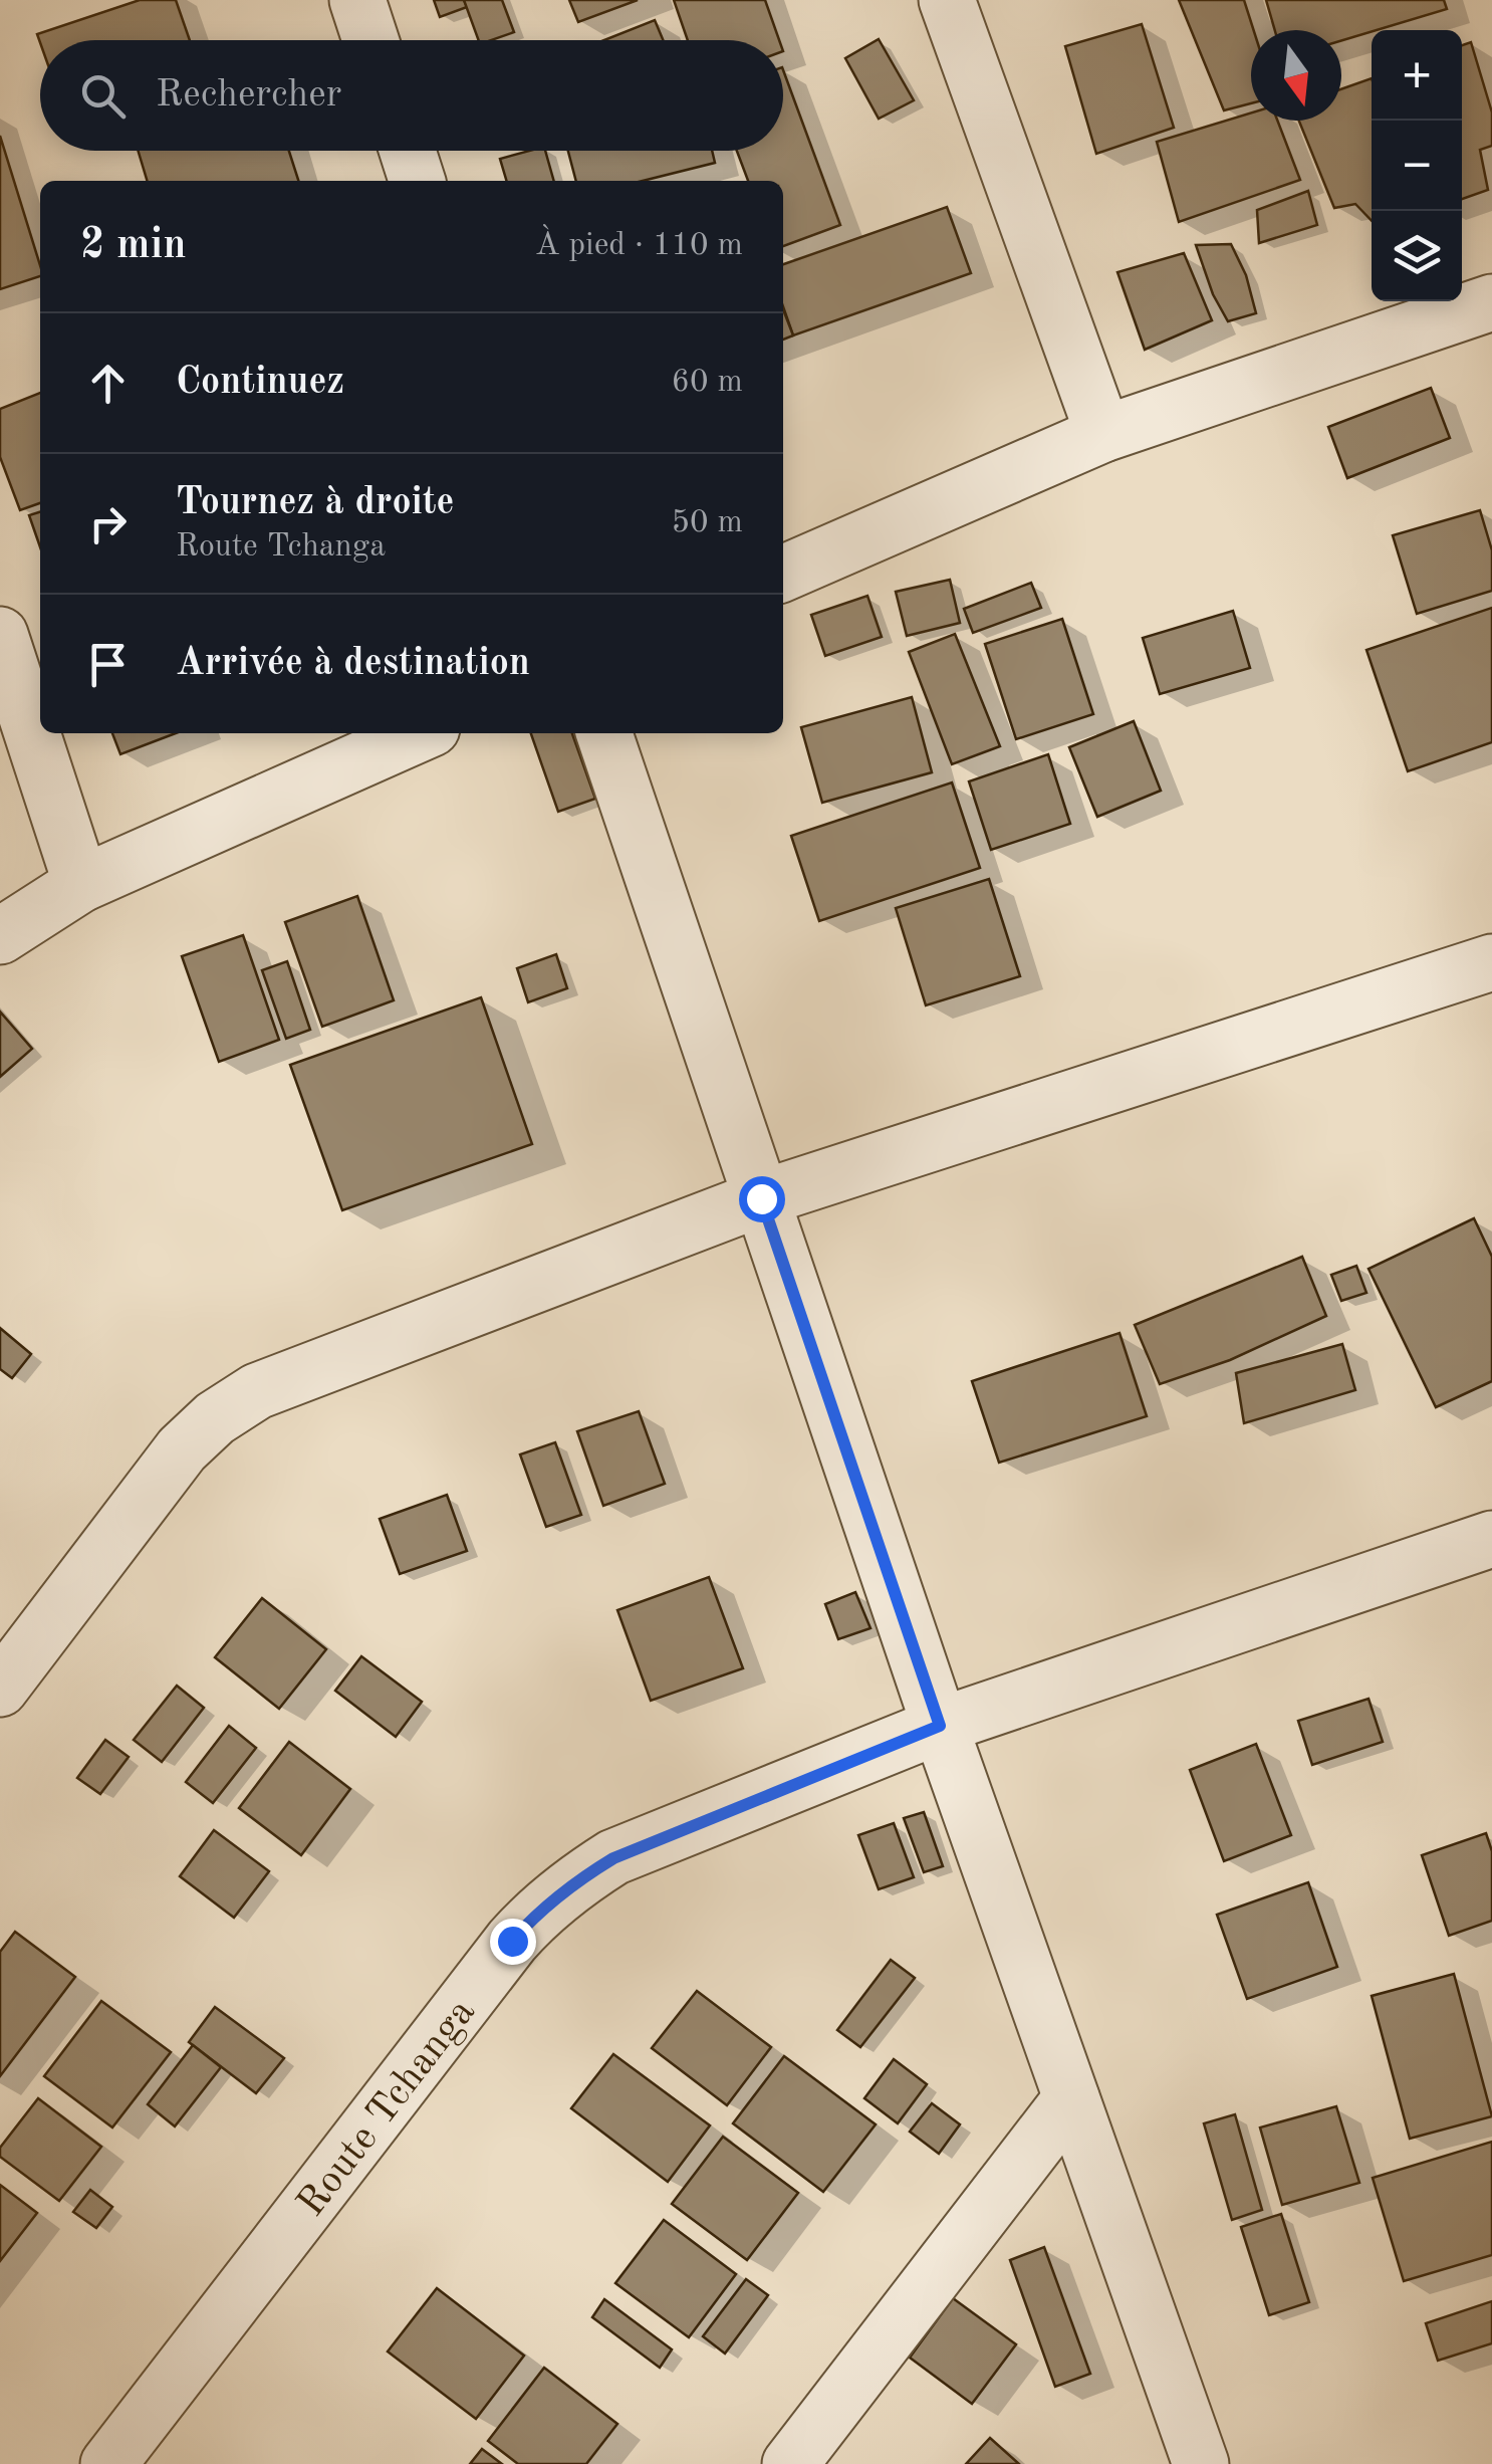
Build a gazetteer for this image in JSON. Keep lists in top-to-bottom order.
{
  "streets": {
    "street": ["Route Tchanga"]
  },
  "north": "bottom",
  "page": {
    "map_buttons": ["+", "−"],
    "search": "Rechercher",
    "heading": ["2 min", "À pied · 110 m"],
    "list": [
      ["Continuez", "60 m"],
      ["Tournez à droite", "Route Tchanga", "50 m"],
      "Arrivée à destination"
    ]
  }
}
